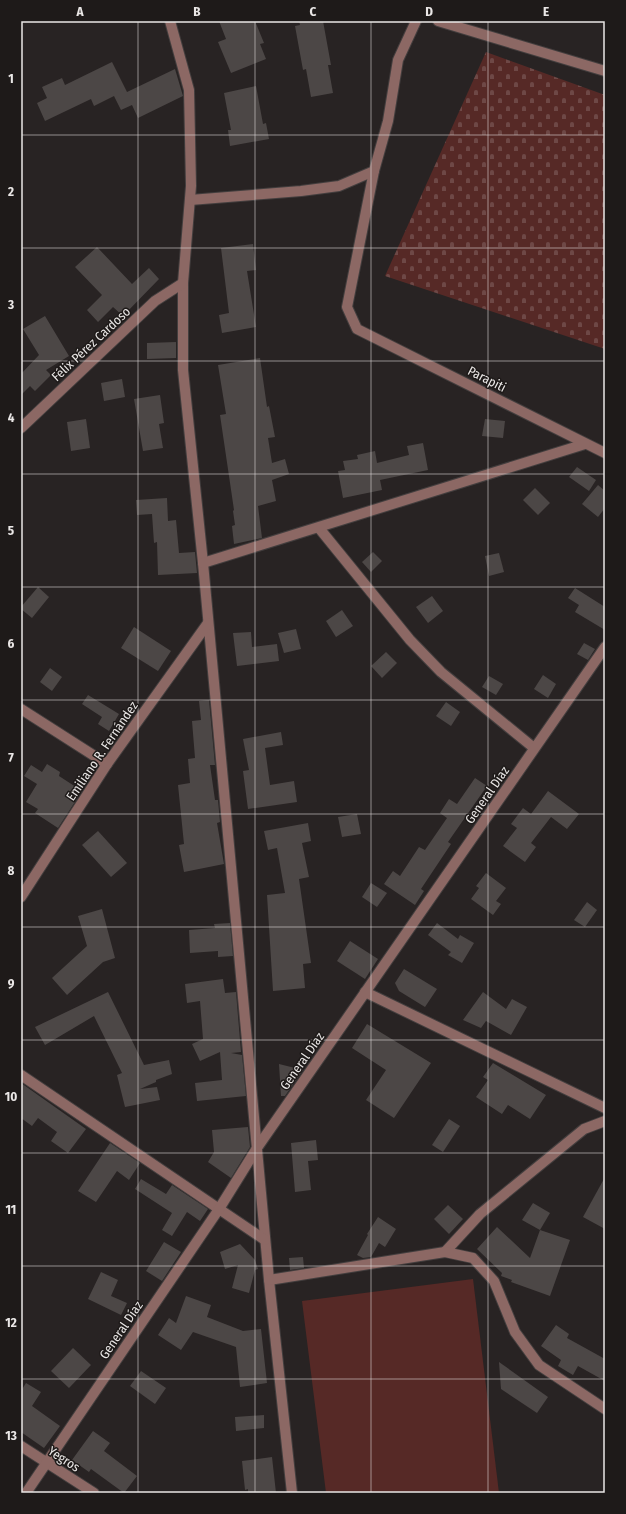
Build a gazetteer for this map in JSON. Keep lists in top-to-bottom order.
{
  "streets": {
    "street": [
      "Félix Pérez Cardoso",
      "Parapiti",
      "Emiliano R. Fernández",
      "General Díaz",
      "Yegros"
    ]
  },
  "crossings": [
    ["General Díaz", "Yegros"]
  ],
  "grid": {
    "columns": [
      "A",
      "B",
      "C",
      "D",
      "E"
    ],
    "rows": [
      "1",
      "2",
      "3",
      "4",
      "5",
      "6",
      "7",
      "8",
      "9",
      "10",
      "11",
      "12",
      "13"
    ]
  }
}
